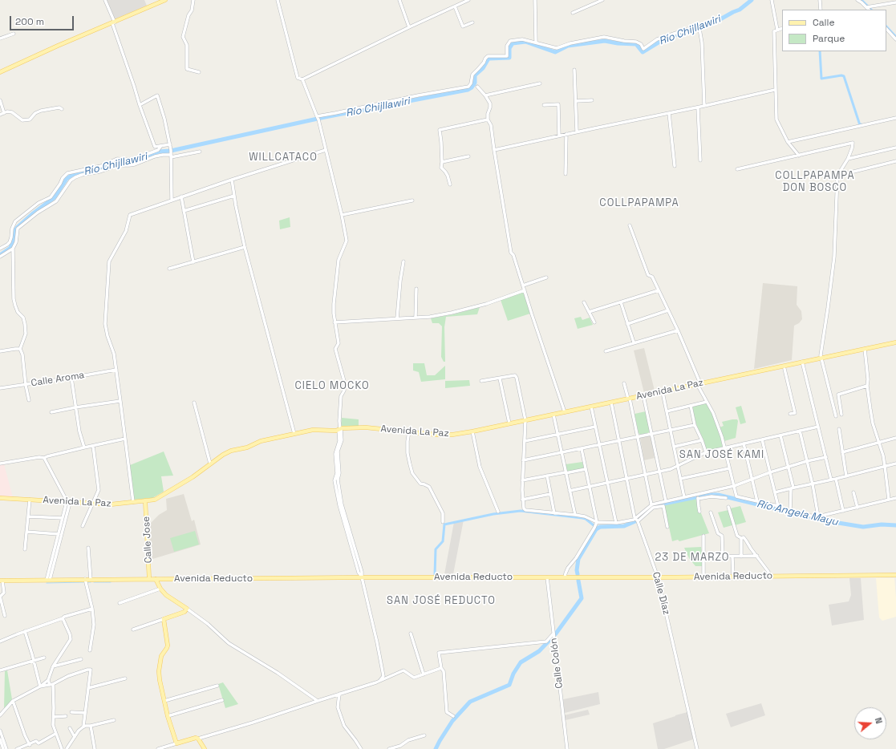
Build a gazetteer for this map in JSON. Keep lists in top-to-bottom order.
{
  "streets": {
    "main road": ["Avenida La Paz", "Calle Jose", "Avenida Reducto"],
    "street": ["Calle Aroma", "Calle Díaz", "Calle Colón"]
  },
  "crossings": [
    ["Avenida La Paz", "Calle Jose"],
    ["Avenida La Paz", "Calle Díaz"],
    ["Calle Jose", "Avenida Reducto"],
    ["Avenida Reducto", "Calle Díaz"],
    ["Avenida Reducto", "Calle Colón"]
  ],
  "districts": [
    "WILLCATACO",
    "COLLPAPAMPA DON BOSCO",
    "COLLPAPAMPA",
    "CIELO MOCKO",
    "SAN JOSÉ KAMI",
    "23 DE MARZO",
    "SAN JOSÉ REDUCTO"
  ],
  "water": ["Río Chijllawiri", "Río Angela Mayu"],
  "legend": ["Calle", "Parque"],
  "scale_bar": "200 m",
  "north": "right"
}
